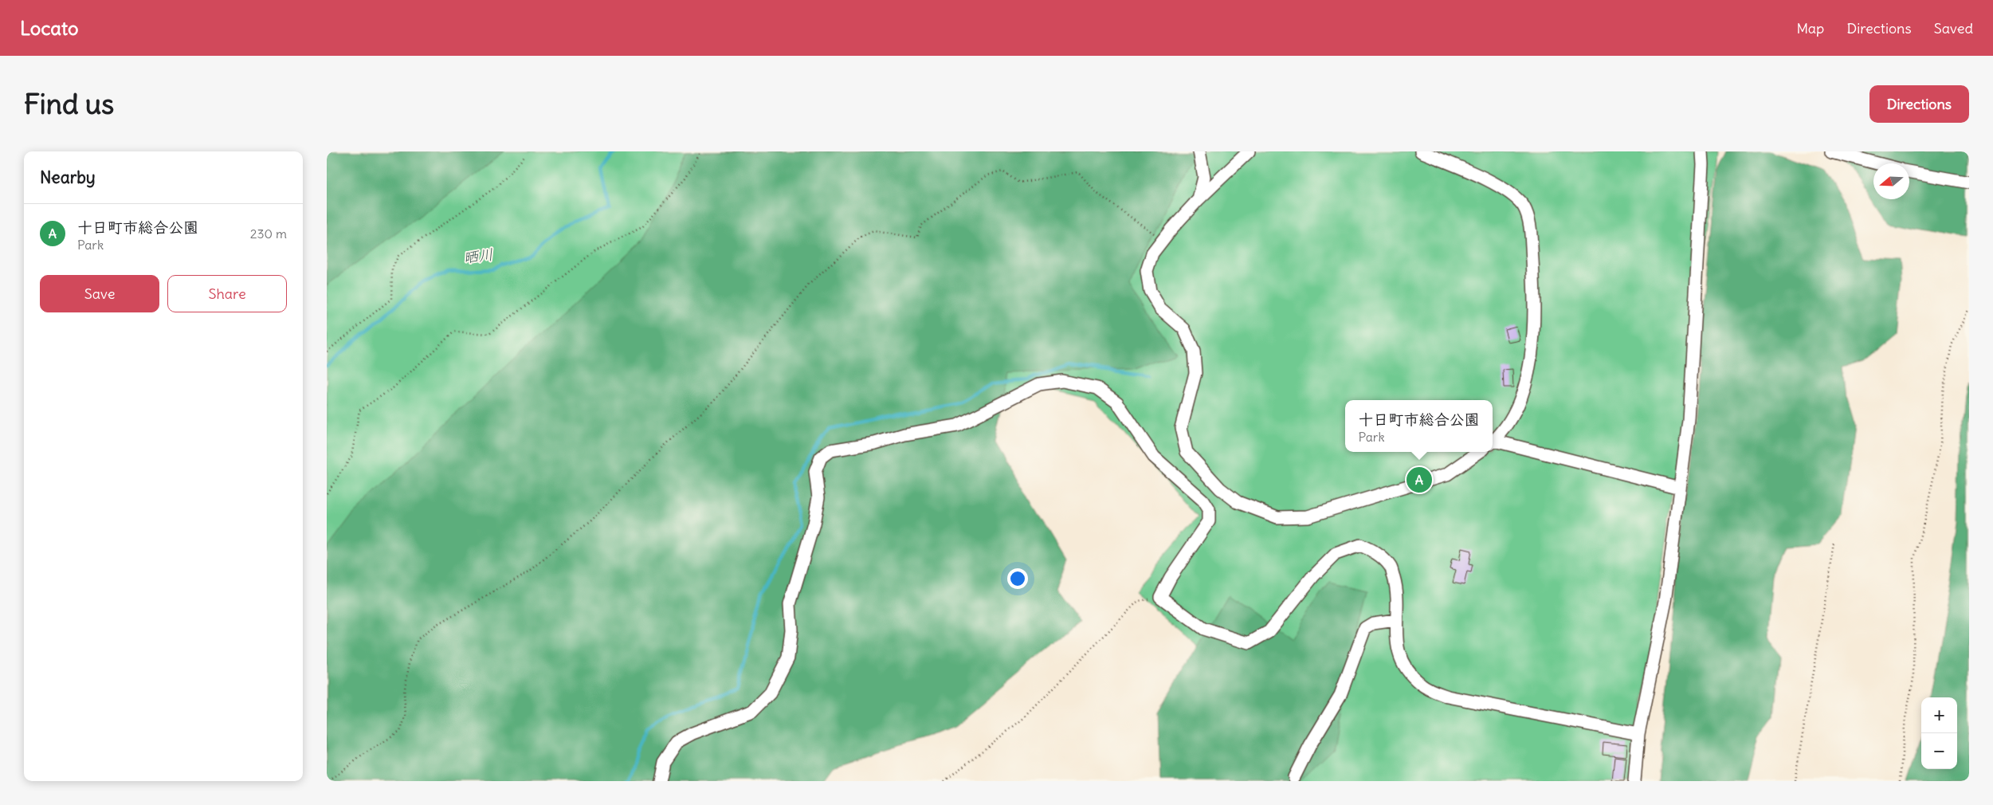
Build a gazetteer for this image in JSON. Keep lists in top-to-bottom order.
{
  "water": ["晒川"],
  "north": "left",
  "page": {
    "header": "Locato",
    "nav": ["Map", "Directions", "Saved"],
    "buttons": [
      "Directions",
      ["Save", "Share"]
    ],
    "title": "Find us",
    "heading": "Nearby",
    "list": [
      {
        "mark": "A",
        "name": "十日町市総合公園",
        "note": "Park",
        "value": "230 m"
      }
    ],
    "popup": ["十日町市総合公園", "Park"],
    "pins": "A",
    "map_buttons": ["+", "−"]
  }
}
